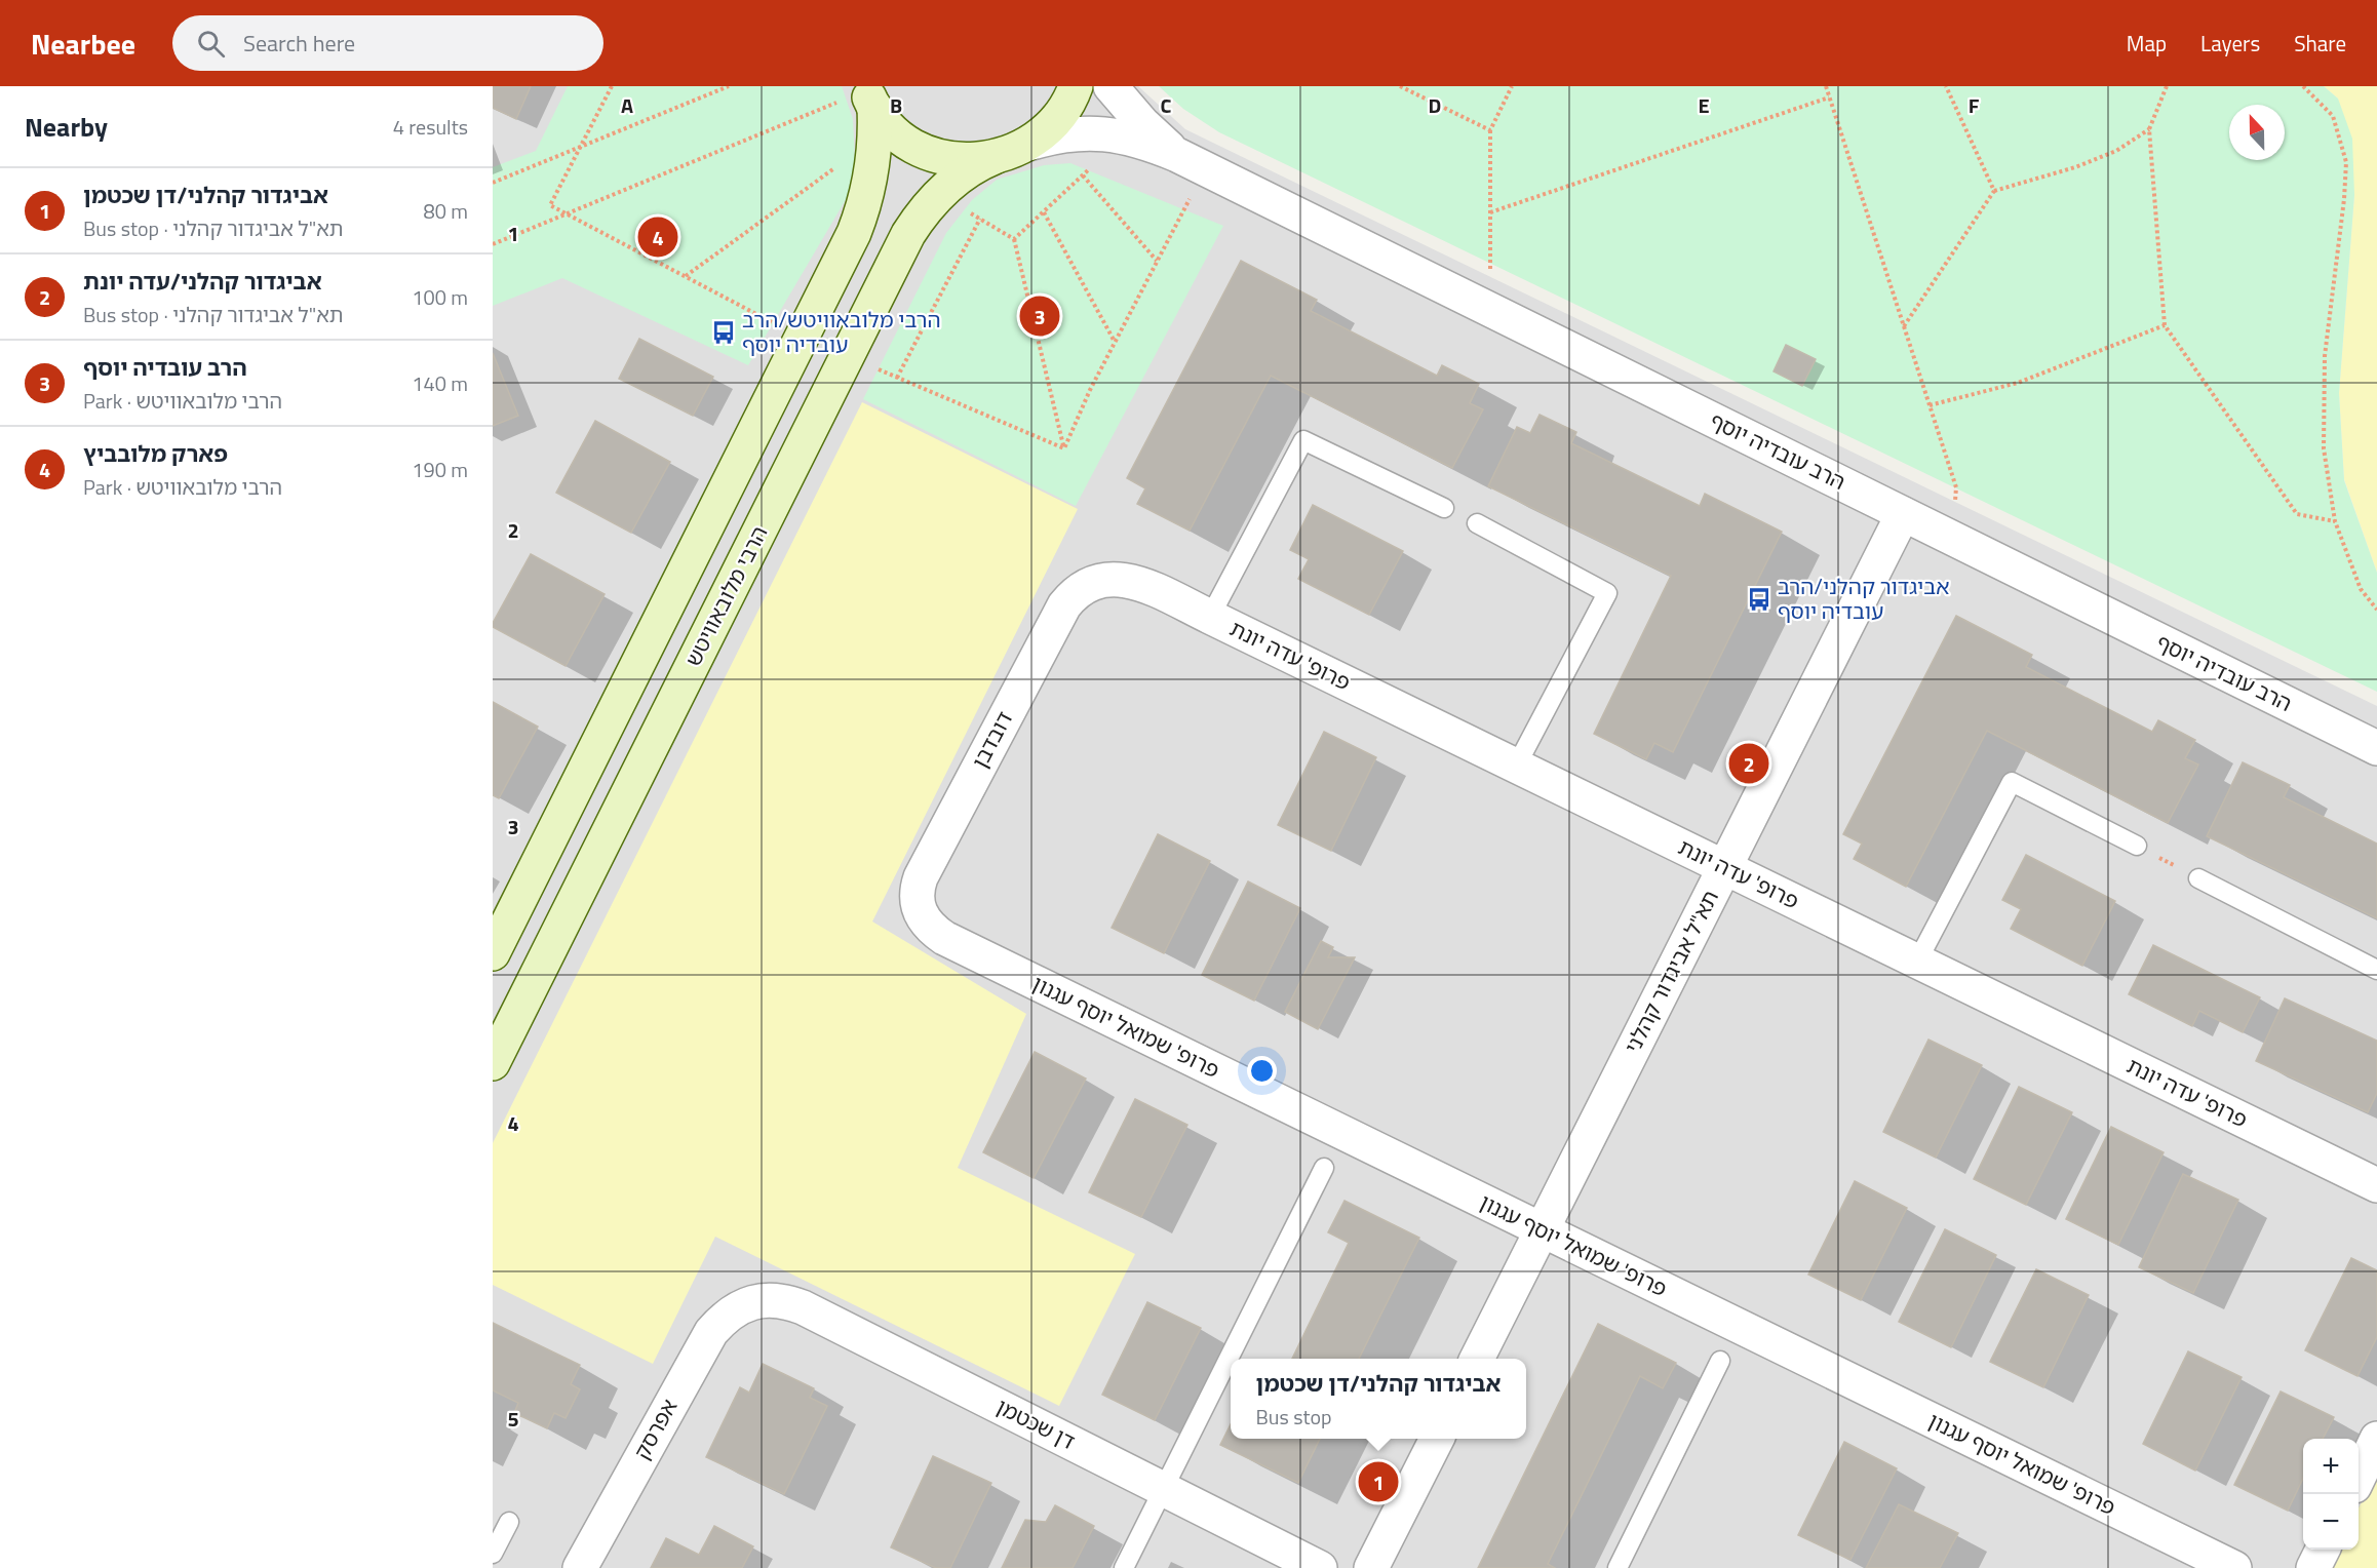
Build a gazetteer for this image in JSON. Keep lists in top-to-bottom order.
{
  "streets": {
    "main road": ["הרבי מלובאוויטש"],
    "street": [
      "הרב עובדיה יוסף",
      "פרופ' עדה יונת",
      "דובדבן",
      "תא\"ל אביגדור קהלני",
      "פרופ' שמואל יוסף עגנון",
      "דן שכטמן",
      "אפרסק"
    ]
  },
  "crossings": [
    ["הרב עובדיה יוסף", "תא\"ל אביגדור קהלני"],
    ["פרופ' עדה יונת", "דובדבן"],
    ["פרופ' עדה יונת", "תא\"ל אביגדור קהלני"],
    ["דובדבן", "פרופ' שמואל יוסף עגנון"],
    ["תא\"ל אביגדור קהלני", "פרופ' שמואל יוסף עגנון"],
    ["דן שכטמן", "אפרסק"]
  ],
  "places": {
    "bus stop": ["הרבי מלובאוויטש/הרב עובדיה יוסף", "אביגדור קהלני/הרב עובדיה יוסף"]
  },
  "north": "top",
  "page": {
    "header": "Nearbee",
    "search": "Search here",
    "nav": ["Map", "Layers", "Share"],
    "heading": ["Nearby", "4 results"],
    "list": [
      {
        "mark": "1",
        "name": "אביגדור קהלני/דן שכטמן",
        "note": "Bus stop · תא\"ל אביגדור קהלני",
        "value": "80 m"
      },
      {
        "mark": "2",
        "name": "אביגדור קהלני/עדה יונת",
        "note": "Bus stop · תא\"ל אביגדור קהלני",
        "value": "100 m"
      },
      {
        "mark": "3",
        "name": "הרב עובדיה יוסף",
        "note": "Park · הרבי מלובאוויטש",
        "value": "140 m"
      },
      {
        "mark": "4",
        "name": "פארק מלובביץ",
        "note": "Park · הרבי מלובאוויטש",
        "value": "190 m"
      }
    ],
    "pins": [
      "4",
      "3",
      "2",
      "1"
    ],
    "popup": ["אביגדור קהלני/דן שכטמן", "Bus stop"],
    "map_buttons": ["+", "−"]
  },
  "grid": {
    "columns": [
      "A",
      "B",
      "C",
      "D",
      "E",
      "F"
    ],
    "rows": [
      "1",
      "2",
      "3",
      "4",
      "5"
    ]
  }
}
